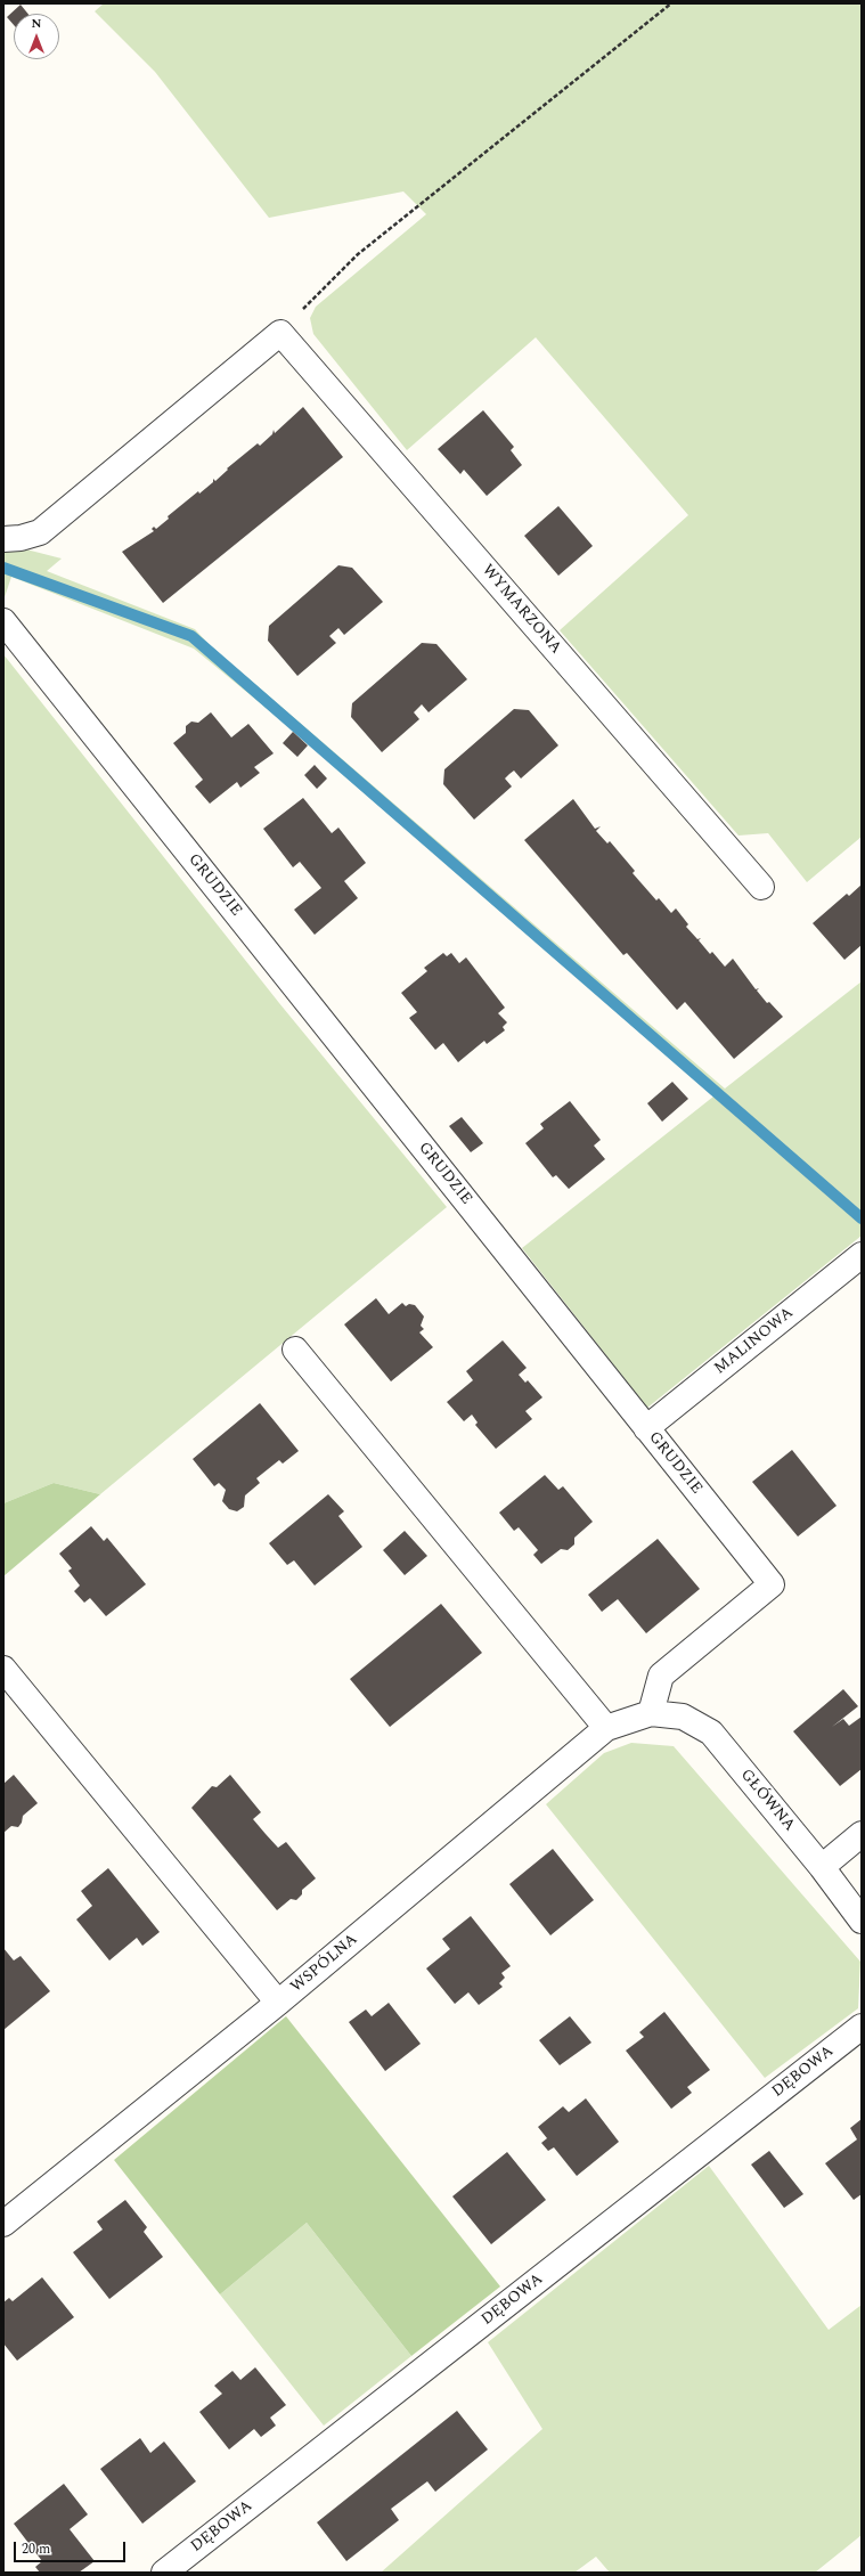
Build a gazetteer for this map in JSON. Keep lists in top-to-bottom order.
{
  "streets": {
    "street": [
      "WYMARZONA",
      "GRUDZIE",
      "MALINOWA",
      "GŁÓWNA",
      "WSPÓLNA",
      "DĘBOWA"
    ]
  },
  "crossings": [
    ["GRUDZIE", "MALINOWA"],
    ["GRUDZIE", "GŁÓWNA"],
    ["GRUDZIE", "WSPÓLNA"],
    ["GŁÓWNA", "WSPÓLNA"]
  ],
  "scale_bar": "20 m",
  "north": "top"
}
